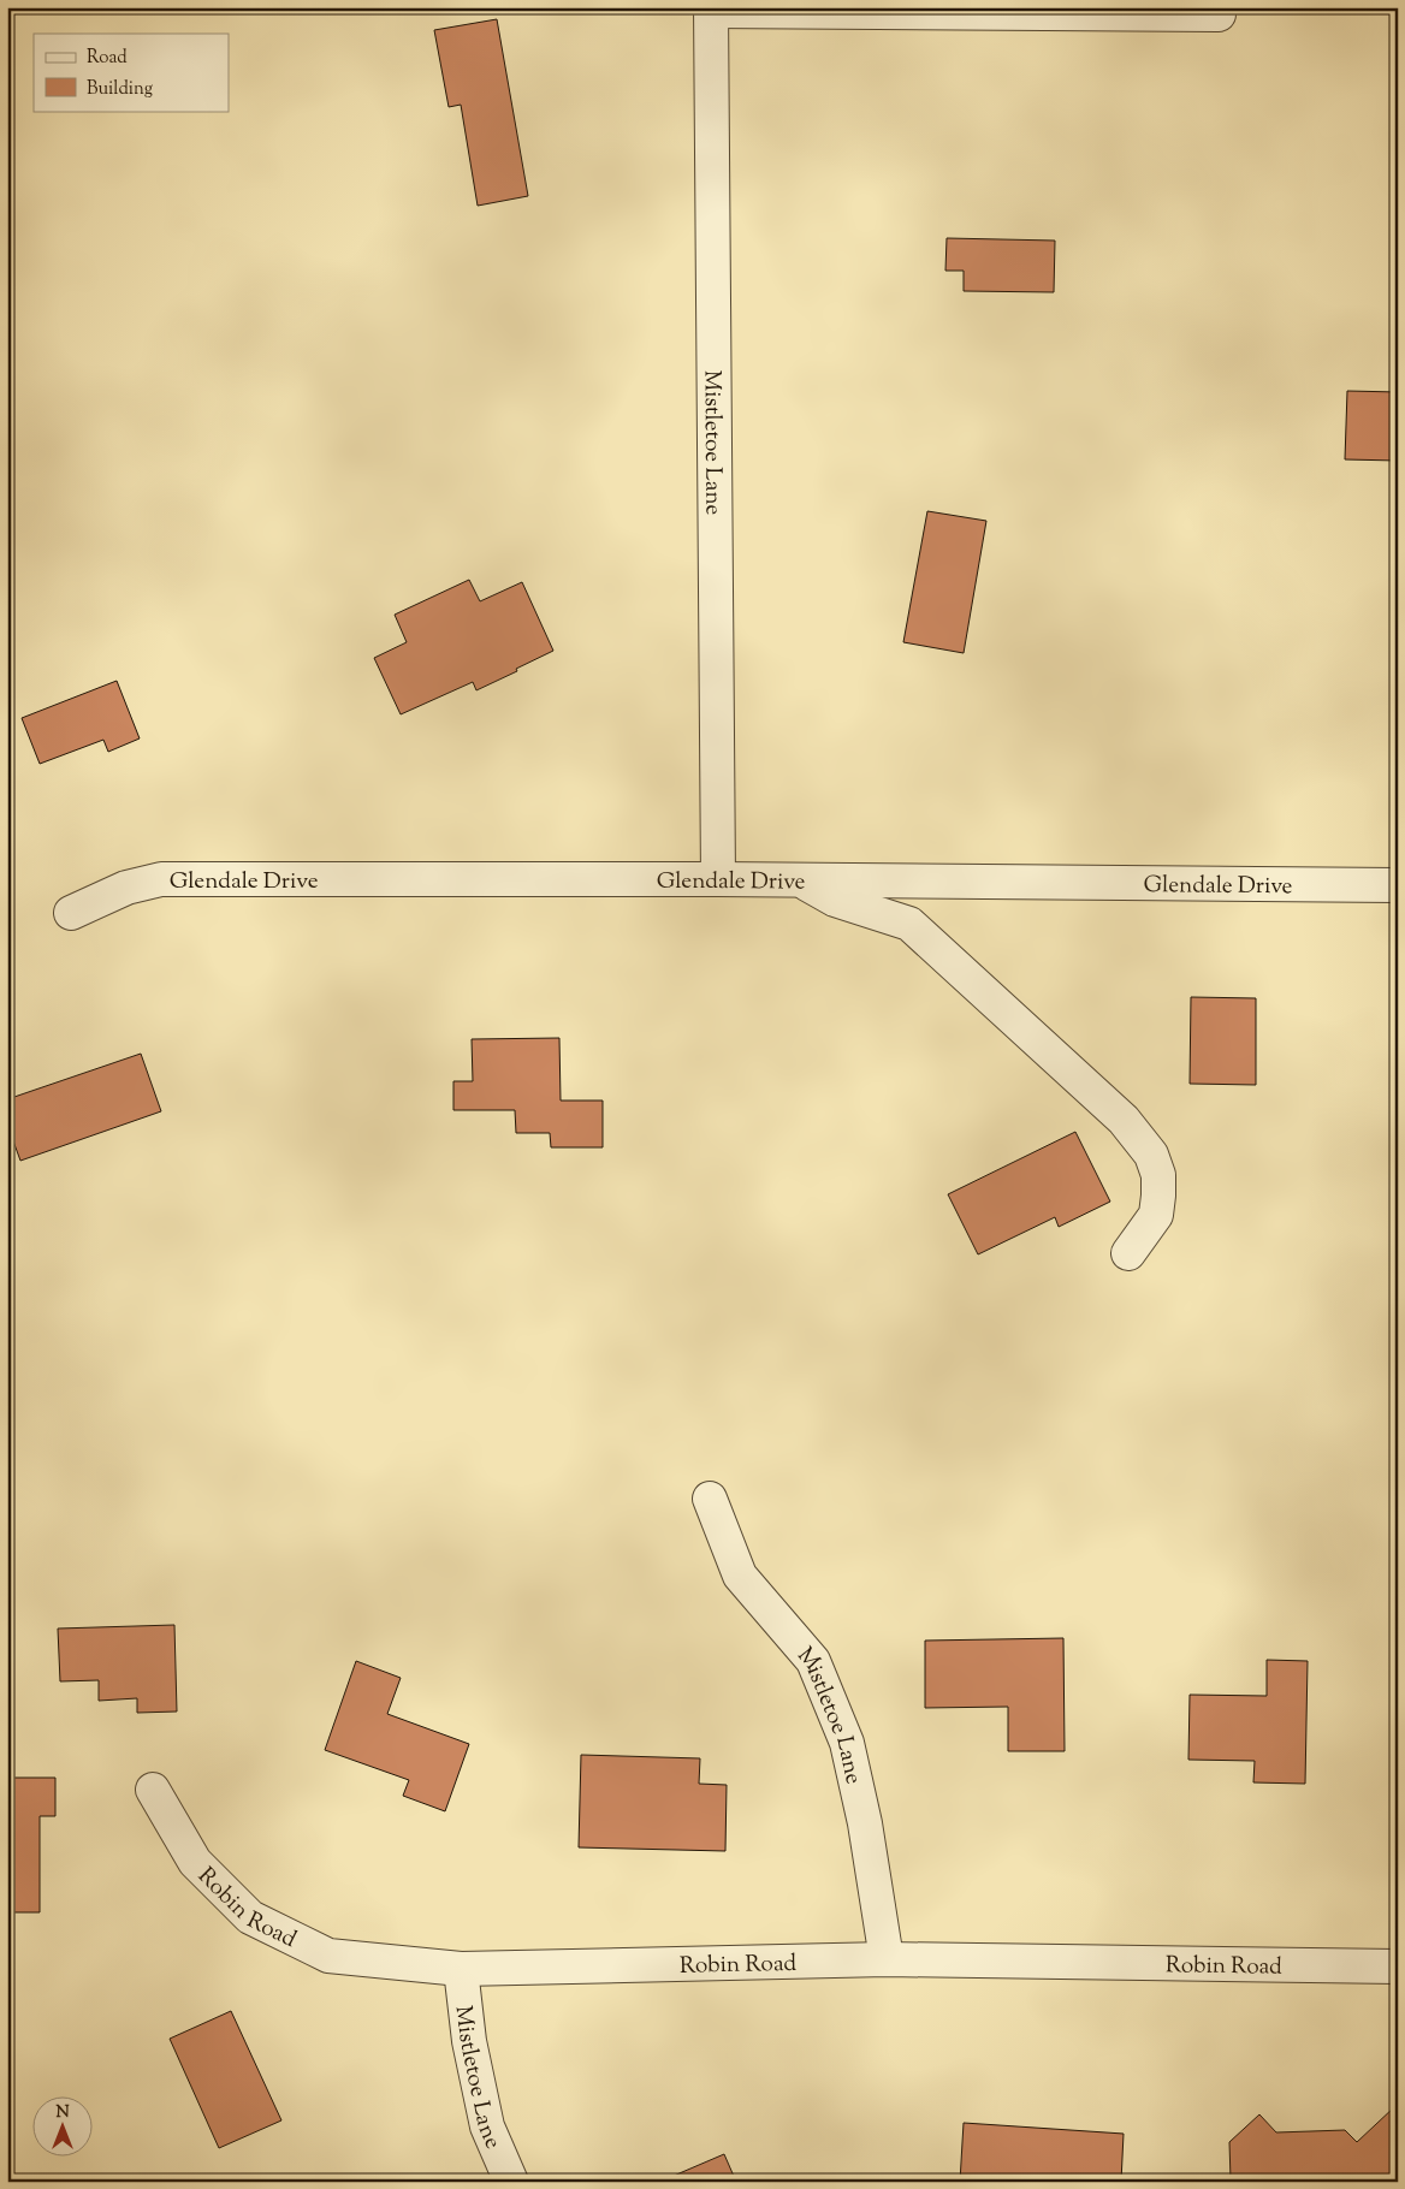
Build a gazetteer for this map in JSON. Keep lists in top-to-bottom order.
{
  "streets": {
    "street": ["Mistletoe Lane", "Glendale Drive", "Robin Road"]
  },
  "crossings": [
    ["Mistletoe Lane", "Glendale Drive"],
    ["Mistletoe Lane", "Robin Road"]
  ],
  "legend": ["Road", "Building"],
  "north": "top"
}
